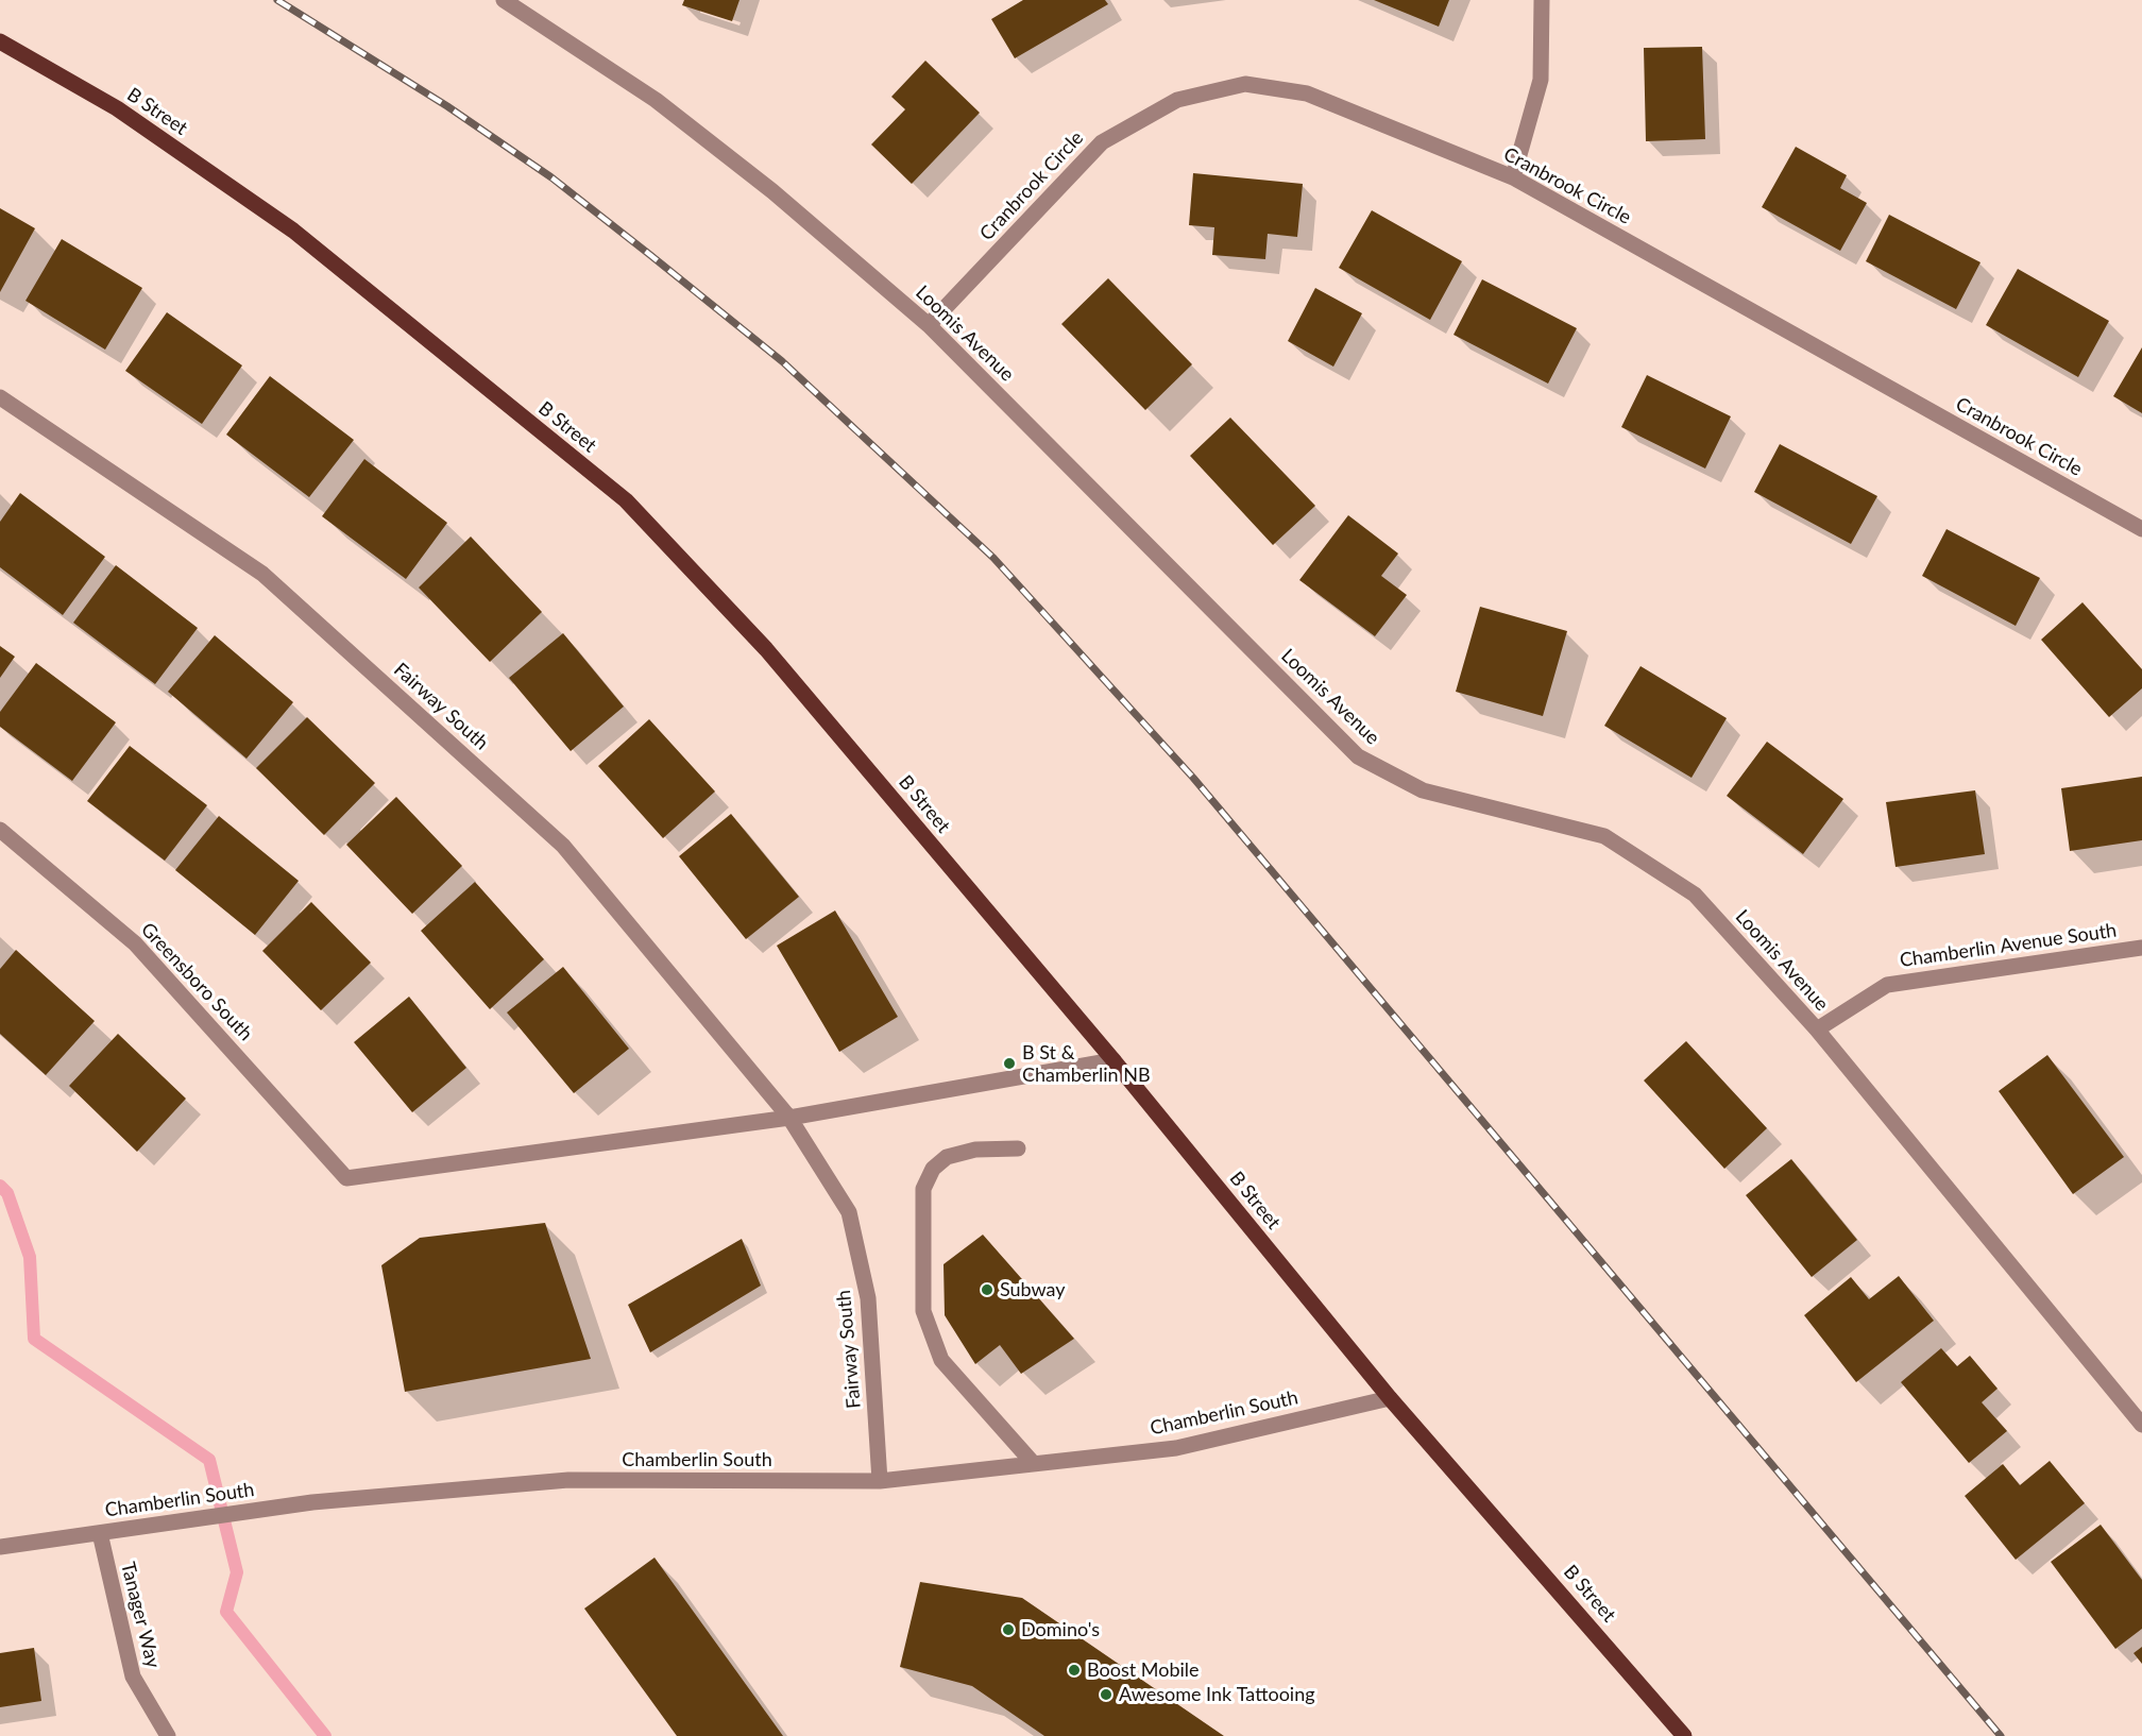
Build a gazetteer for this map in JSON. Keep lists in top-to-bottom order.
{
  "streets": {
    "main road": ["B Street"],
    "street": [
      "Cranbrook Circle",
      "Loomis Avenue",
      "Fairway South",
      "Chamberlin Avenue South",
      "Greensboro South",
      "Chamberlin South",
      "Tanager Way"
    ]
  },
  "crossings": [
    ["B Street", "Chamberlin South"],
    ["Cranbrook Circle", "Loomis Avenue"],
    ["Loomis Avenue", "Chamberlin Avenue South"],
    ["Fairway South", "Greensboro South"],
    ["Fairway South", "Chamberlin South"],
    ["Chamberlin South", "Tanager Way"]
  ],
  "places": [
    "B St & Chamberlin NB",
    "Subway",
    "Domino's",
    "Boost Mobile",
    "Awesome Ink Tattooing"
  ]
}
